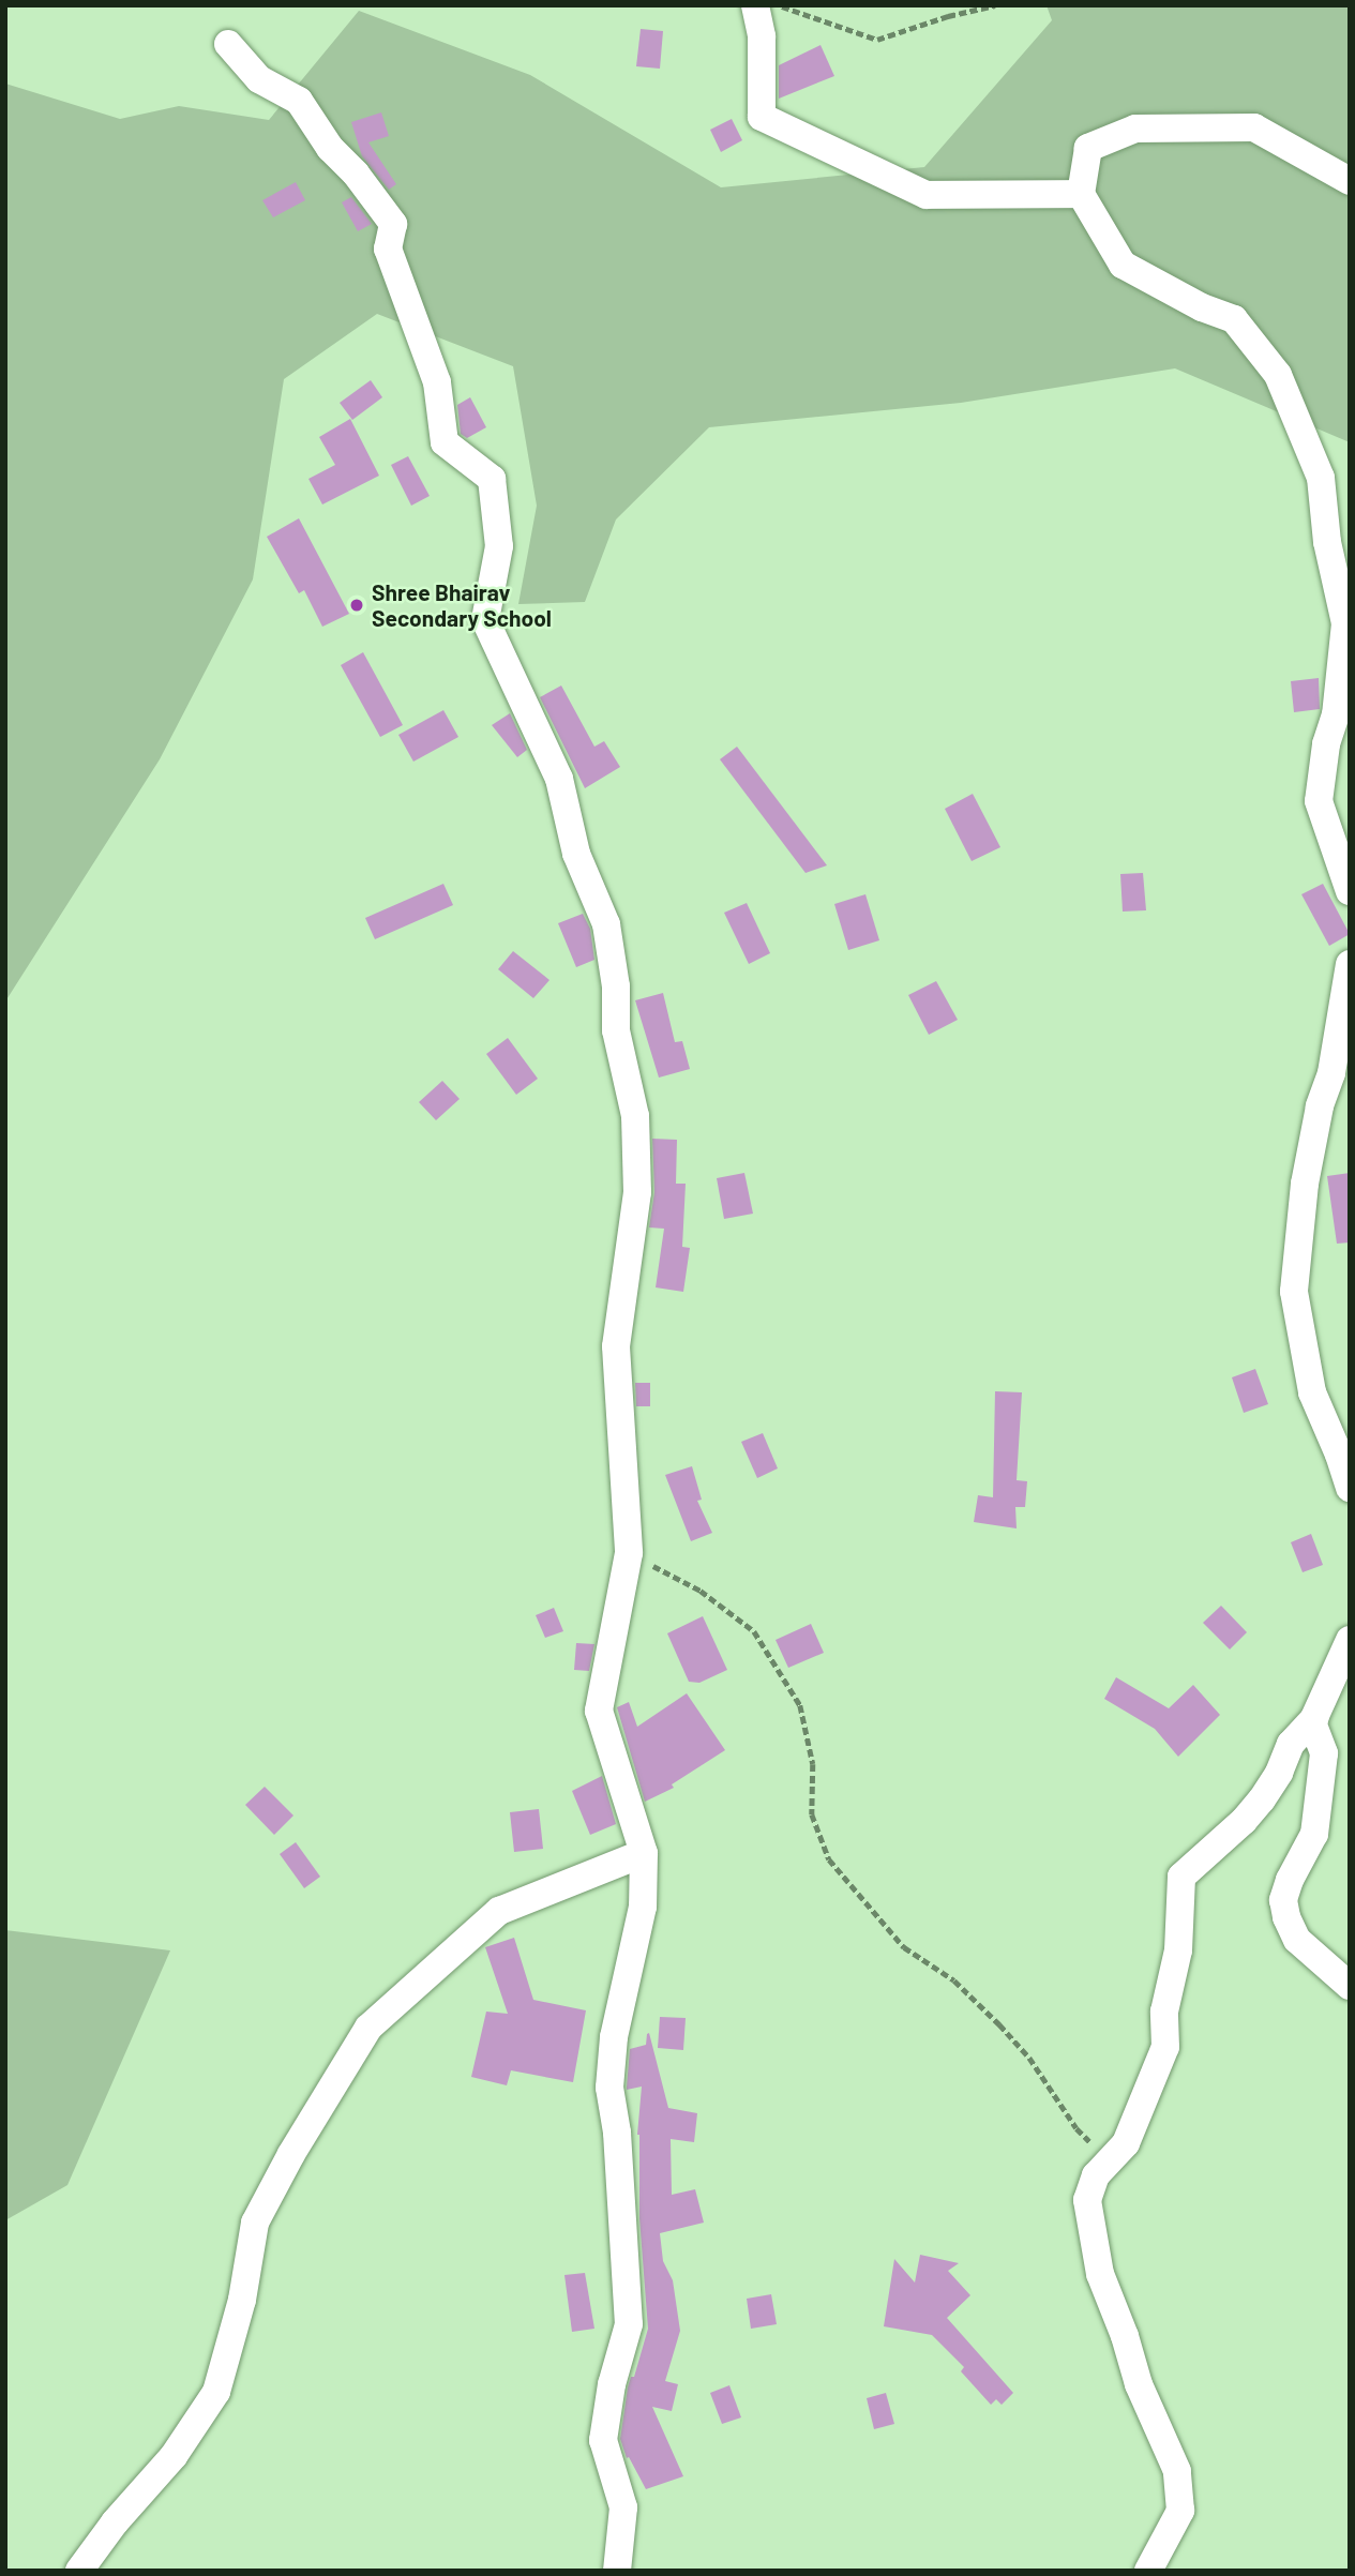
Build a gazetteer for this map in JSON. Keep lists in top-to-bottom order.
{
  "places": ["Shree Bhairav Secondary School"]
}
